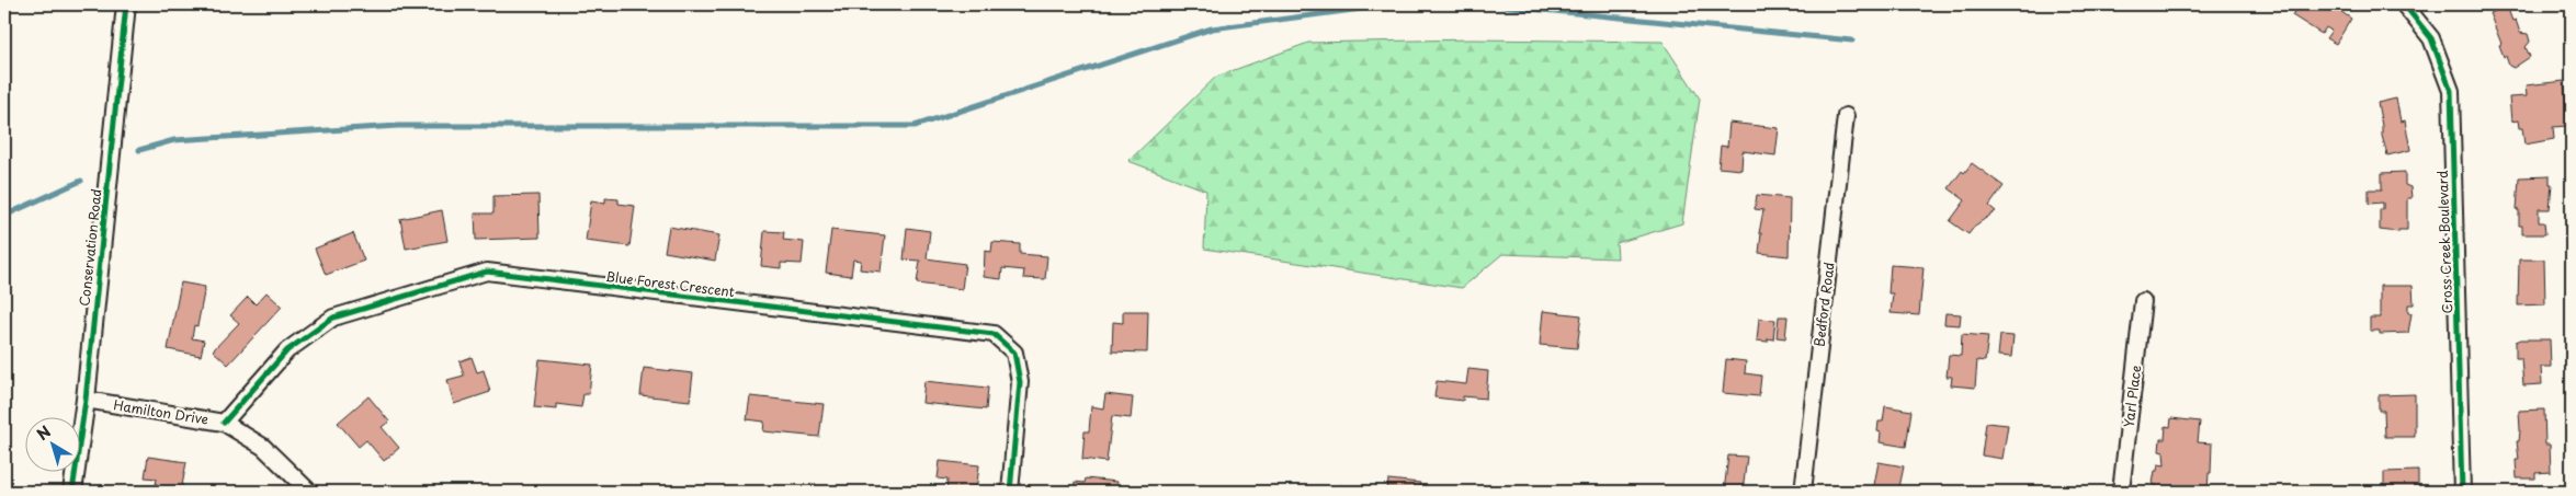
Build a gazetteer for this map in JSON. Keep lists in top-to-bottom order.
{
  "streets": {
    "street": [
      "Cross Creek Boulevard",
      "Conservation Road",
      "Blue Forest Crescent",
      "Bedford Road",
      "Yarl Place",
      "Hamilton Drive"
    ]
  },
  "crossings": [
    ["Conservation Road", "Hamilton Drive"],
    ["Blue Forest Crescent", "Hamilton Drive"]
  ],
  "north": "top left"
}
